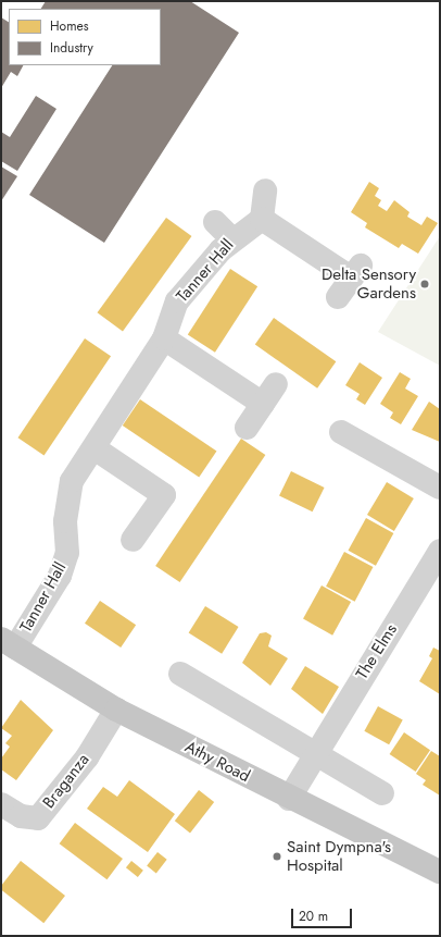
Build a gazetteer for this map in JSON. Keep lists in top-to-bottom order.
{
  "streets": {
    "main road": ["Athy Road"],
    "street": ["Tanner Hall", "The Elms", "Braganza"]
  },
  "crossings": [
    ["Tanner Hall", "Athy Road"],
    ["The Elms", "Athy Road"],
    ["Athy Road", "Braganza"]
  ],
  "places": ["Delta Sensory Gardens", "Saint Dympna's Hospital"],
  "legend": ["Homes", "Industry"],
  "scale_bar": "20 m"
}
